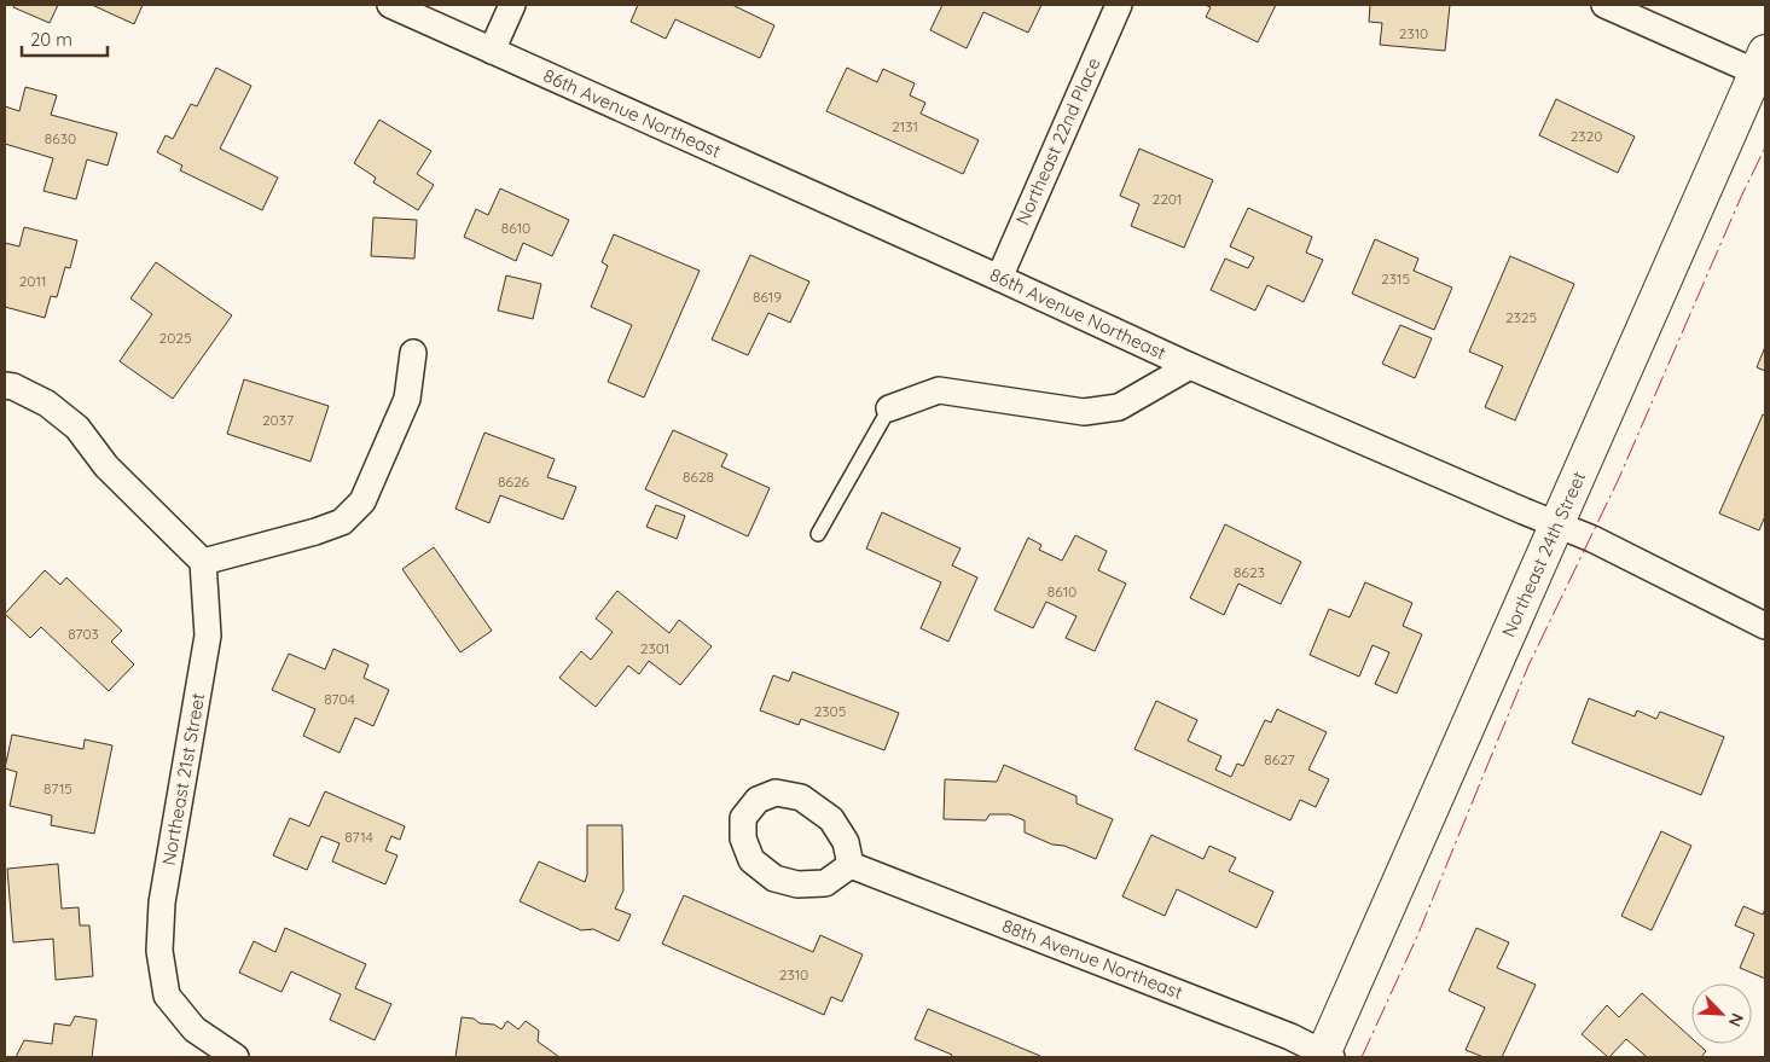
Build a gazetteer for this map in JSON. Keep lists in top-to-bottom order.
{
  "streets": {
    "main road": ["Northeast 24th Street"],
    "street": [
      "86th Avenue Northeast",
      "Northeast 22nd Place",
      "Northeast 21st Street",
      "88th Avenue Northeast"
    ]
  },
  "crossings": [
    ["86th Avenue Northeast", "Northeast 22nd Place"],
    ["86th Avenue Northeast", "Northeast 24th Street"],
    ["Northeast 24th Street", "88th Avenue Northeast"]
  ],
  "house_numbers": [
    "2310",
    "2131",
    "2320",
    "8630",
    "2201",
    "8610",
    "2315",
    "2011",
    "8619",
    "2325",
    "2025",
    "2037",
    "8628",
    "8626",
    "8623",
    "8610",
    "8703",
    "2301",
    "8704",
    "2305",
    "8627",
    "8715",
    "8714",
    "2310"
  ],
  "scale_bar": "20 m",
  "north": "bottom right"
}
